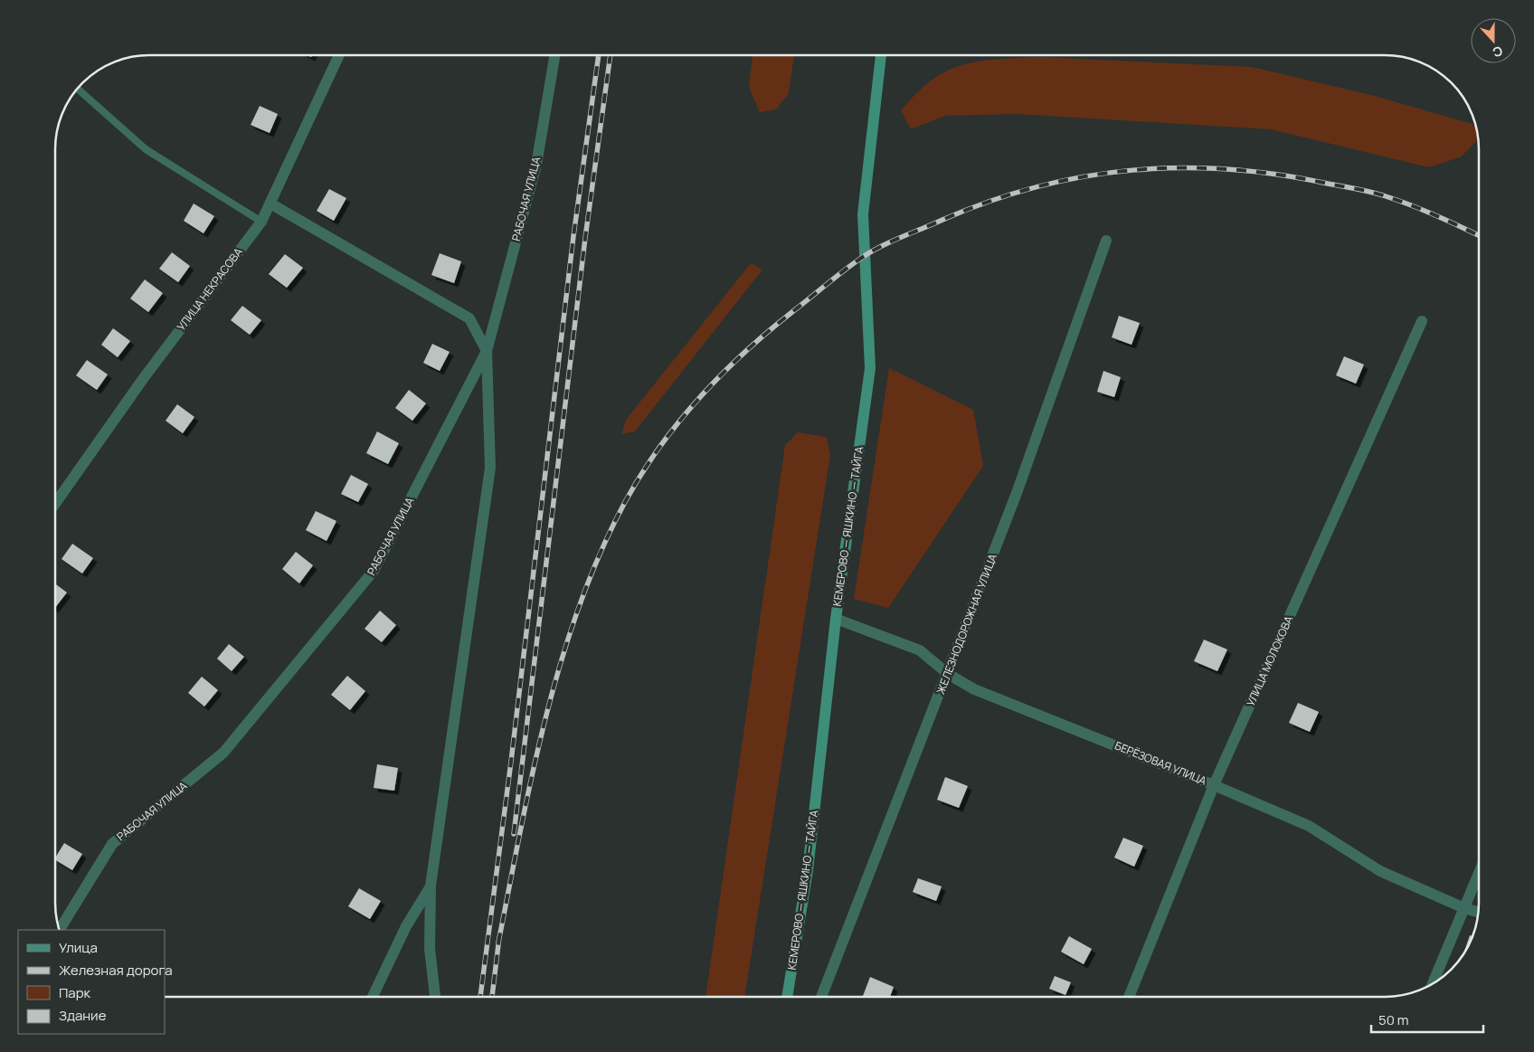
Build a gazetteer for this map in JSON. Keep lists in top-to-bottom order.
{
  "streets": {
    "main road": ["КЕМЕРОВО — ЯШКИНО — ТАЙГА"],
    "street": [
      "РАБОЧАЯ УЛИЦА",
      "УЛИЦА НЕКРАСОВА",
      "ЖЕЛЕЗНОДОРОЖНАЯ УЛИЦА",
      "УЛИЦА МОЛОКОВА",
      "БЕРЁЗОВАЯ УЛИЦА"
    ]
  },
  "crossings": [
    ["КЕМЕРОВО — ЯШКИНО — ТАЙГА", "БЕРЁЗОВАЯ УЛИЦА"],
    ["ЖЕЛЕЗНОДОРОЖНАЯ УЛИЦА", "БЕРЁЗОВАЯ УЛИЦА"],
    ["УЛИЦА МОЛОКОВА", "БЕРЁЗОВАЯ УЛИЦА"]
  ],
  "legend": [
    "Улица",
    "Железная дорога",
    "Парк",
    "Здание"
  ],
  "scale_bar": "50 m",
  "north": "bottom"
}
